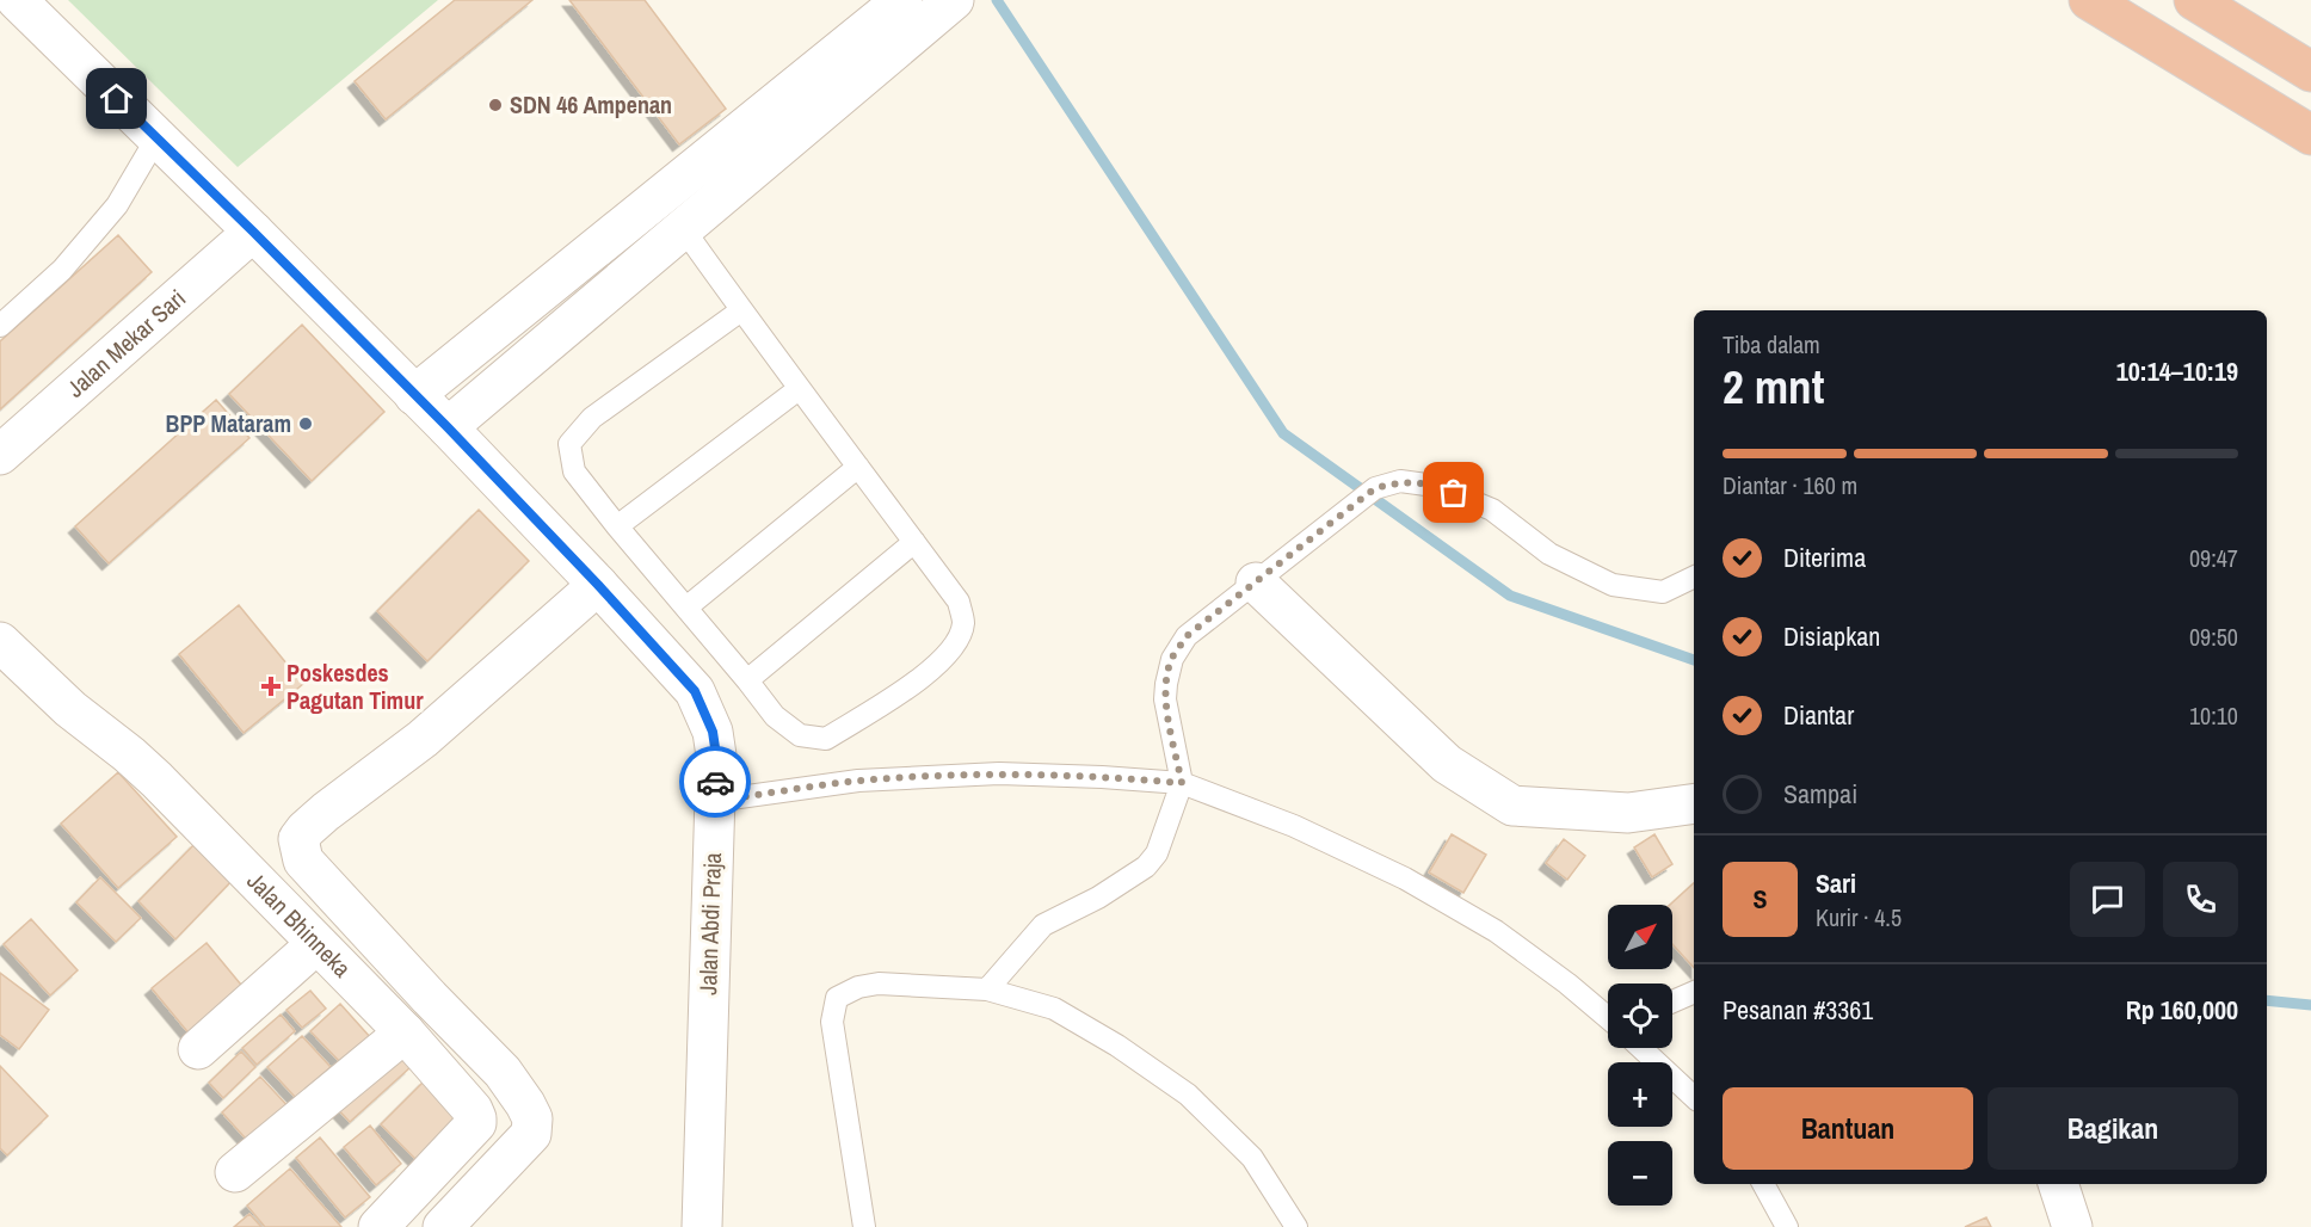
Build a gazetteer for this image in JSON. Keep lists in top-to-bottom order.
{
  "streets": {
    "street": ["Jalan Mekar Sari", "Jalan Abdi Praja", "Jalan Bhinneka"]
  },
  "crossings": [
    ["Jalan Mekar Sari", "Jalan Abdi Praja"]
  ],
  "places": {
    "other": ["SDN 46 Ampenan", "BPP Mataram"],
    "health": ["Poskesdes Pagutan Timur"]
  },
  "north": "top right",
  "page": {
    "heading": ["2 mnt", "Tiba dalam", "10:14–10:19"],
    "panel": [
      "Sari",
      "Kurir · 4.5",
      "Pesanan #3361",
      "Rp 160,000"
    ],
    "bar": "Diantar · 160 m",
    "list": [
      ["Diterima", "09:47"],
      ["Disiapkan", "09:50"],
      ["Diantar", "10:10"],
      "Sampai"
    ],
    "round": "S",
    "map_buttons": ["+", "−"],
    "buttons": ["Bantuan", "Bagikan"]
  }
}
